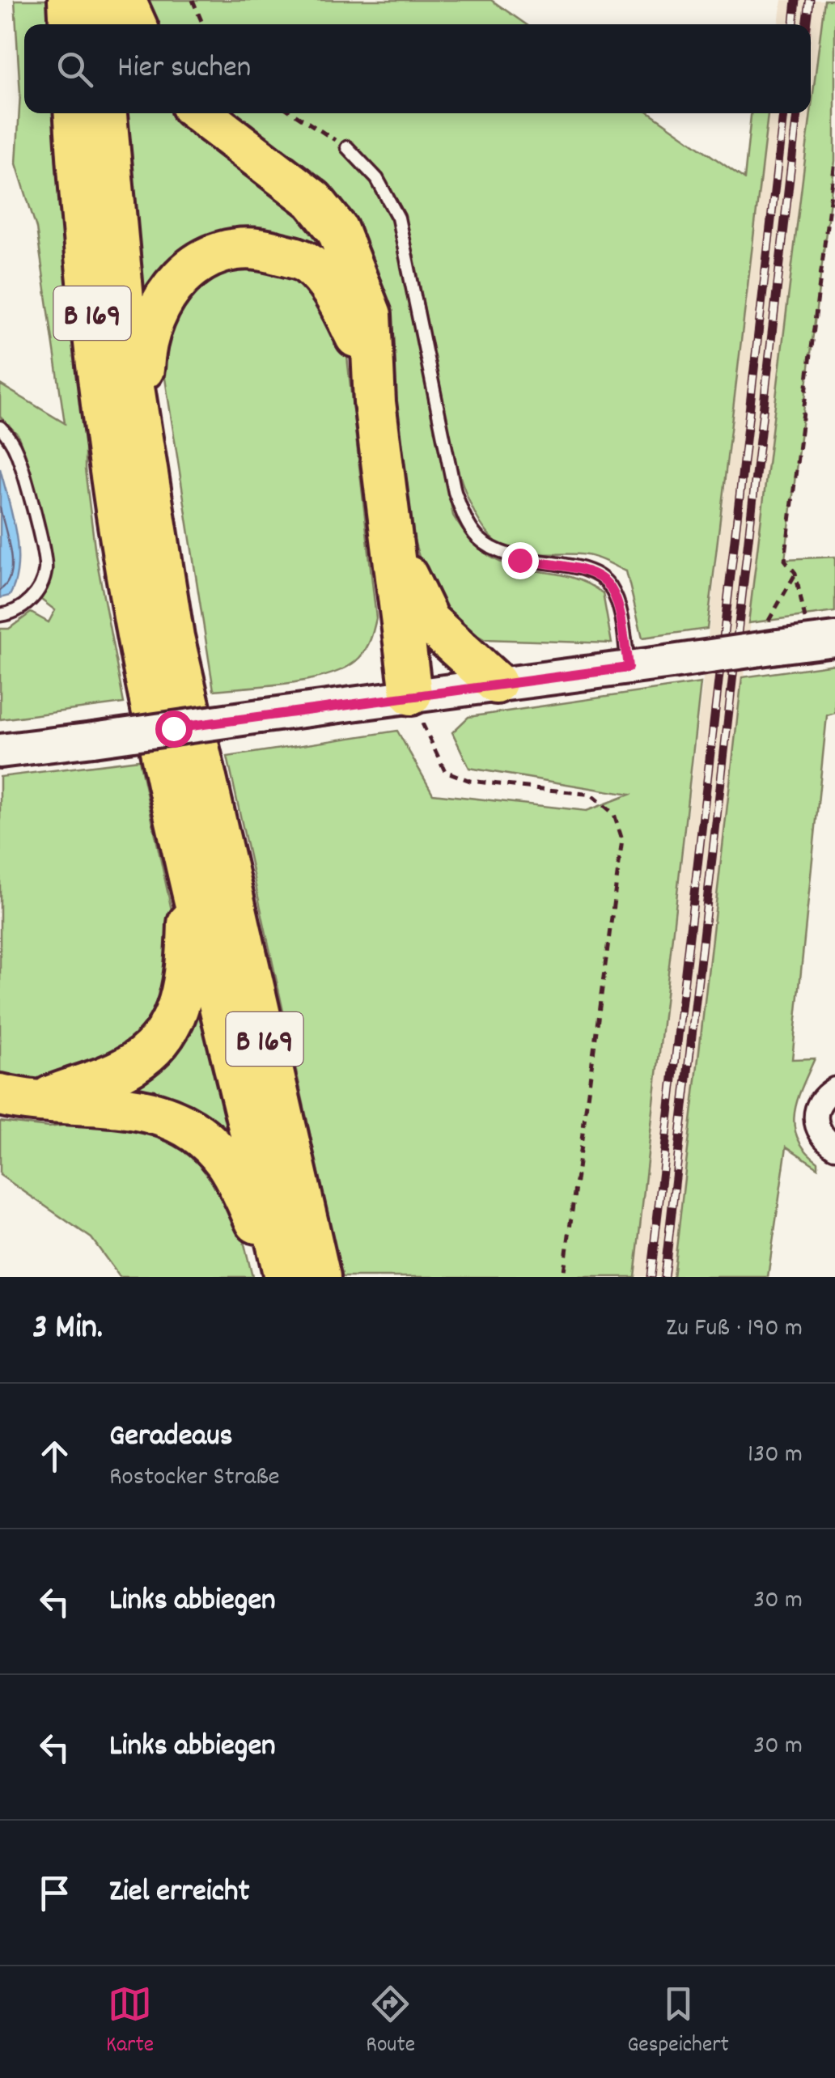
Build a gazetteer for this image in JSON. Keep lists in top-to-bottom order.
{
  "streets": {
    "highway": ["B 169"]
  },
  "page": {
    "search": "Hier suchen",
    "heading": ["3 Min.", "Zu Fuß · 190 m"],
    "list": [
      ["Geradeaus", "Rostocker Straße", "130 m"],
      ["Links abbiegen", "30 m"],
      ["Links abbiegen", "30 m"],
      "Ziel erreicht"
    ],
    "nav": ["Karte", "Route", "Gespeichert"]
  }
}
